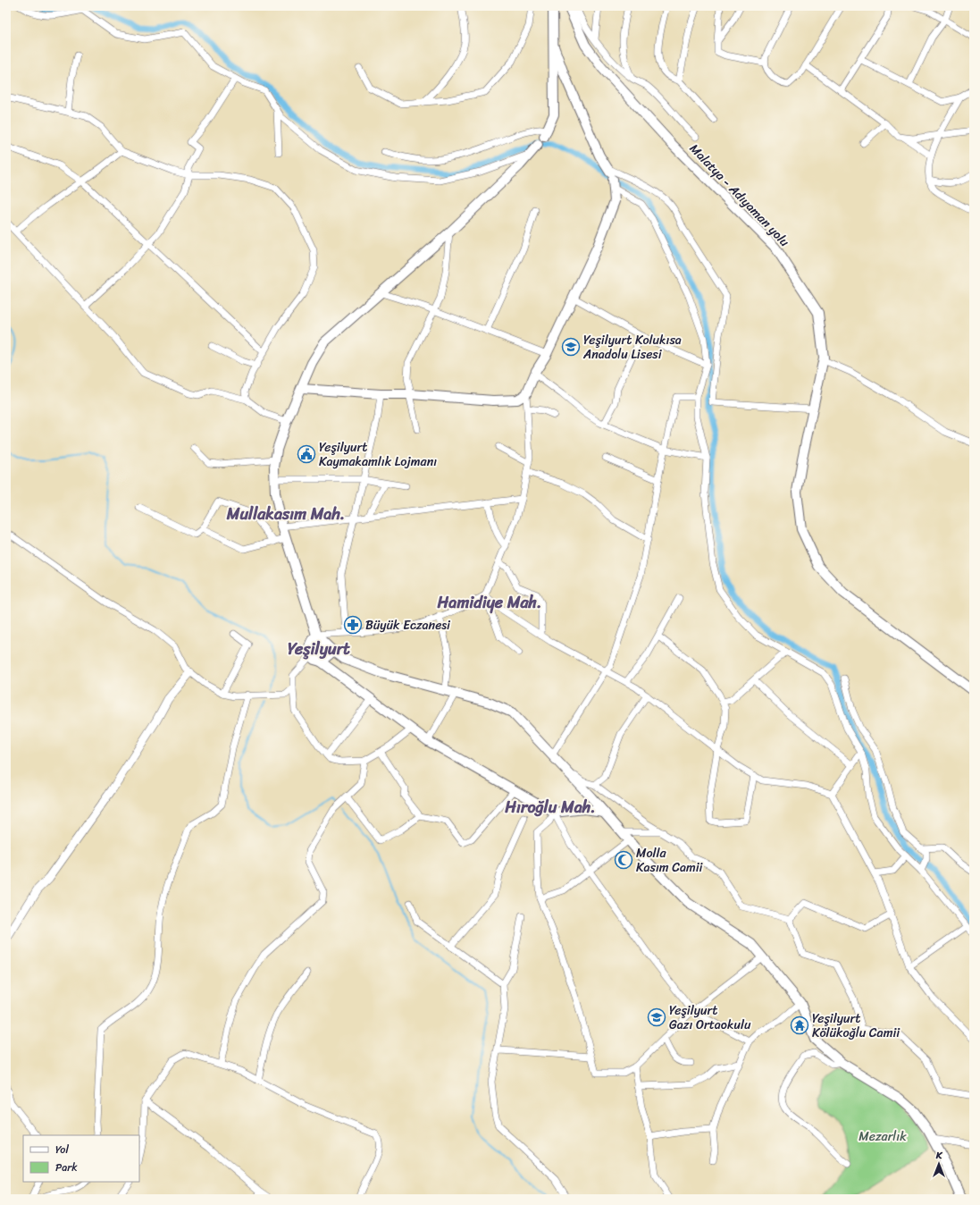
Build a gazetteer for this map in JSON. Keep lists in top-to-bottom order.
{
  "streets": {
    "main road": ["Malatya - Adıyaman yolu"]
  },
  "districts": [
    "Mullakasım Mah.",
    "Hamidiye Mah.",
    "Yeşilyurt",
    "Hıroğlu Mah."
  ],
  "parks": ["Mezarlık"],
  "places": {
    "school or university": ["Yeşilyurt Kolukısa Anadolu Lisesi", "Yeşilyurt Gazı Ortaokulu"],
    "public building": ["Yeşilyurt Kaymakamlık Lojmanı"],
    "pharmacy": ["Büyük Eczanesi"],
    "mosque": ["Molla Kasım Camii"],
    "temple": ["Yeşilyurt Kölükoğlu Camii"]
  },
  "legend": ["Yol", "Park"],
  "north": "top"
}
